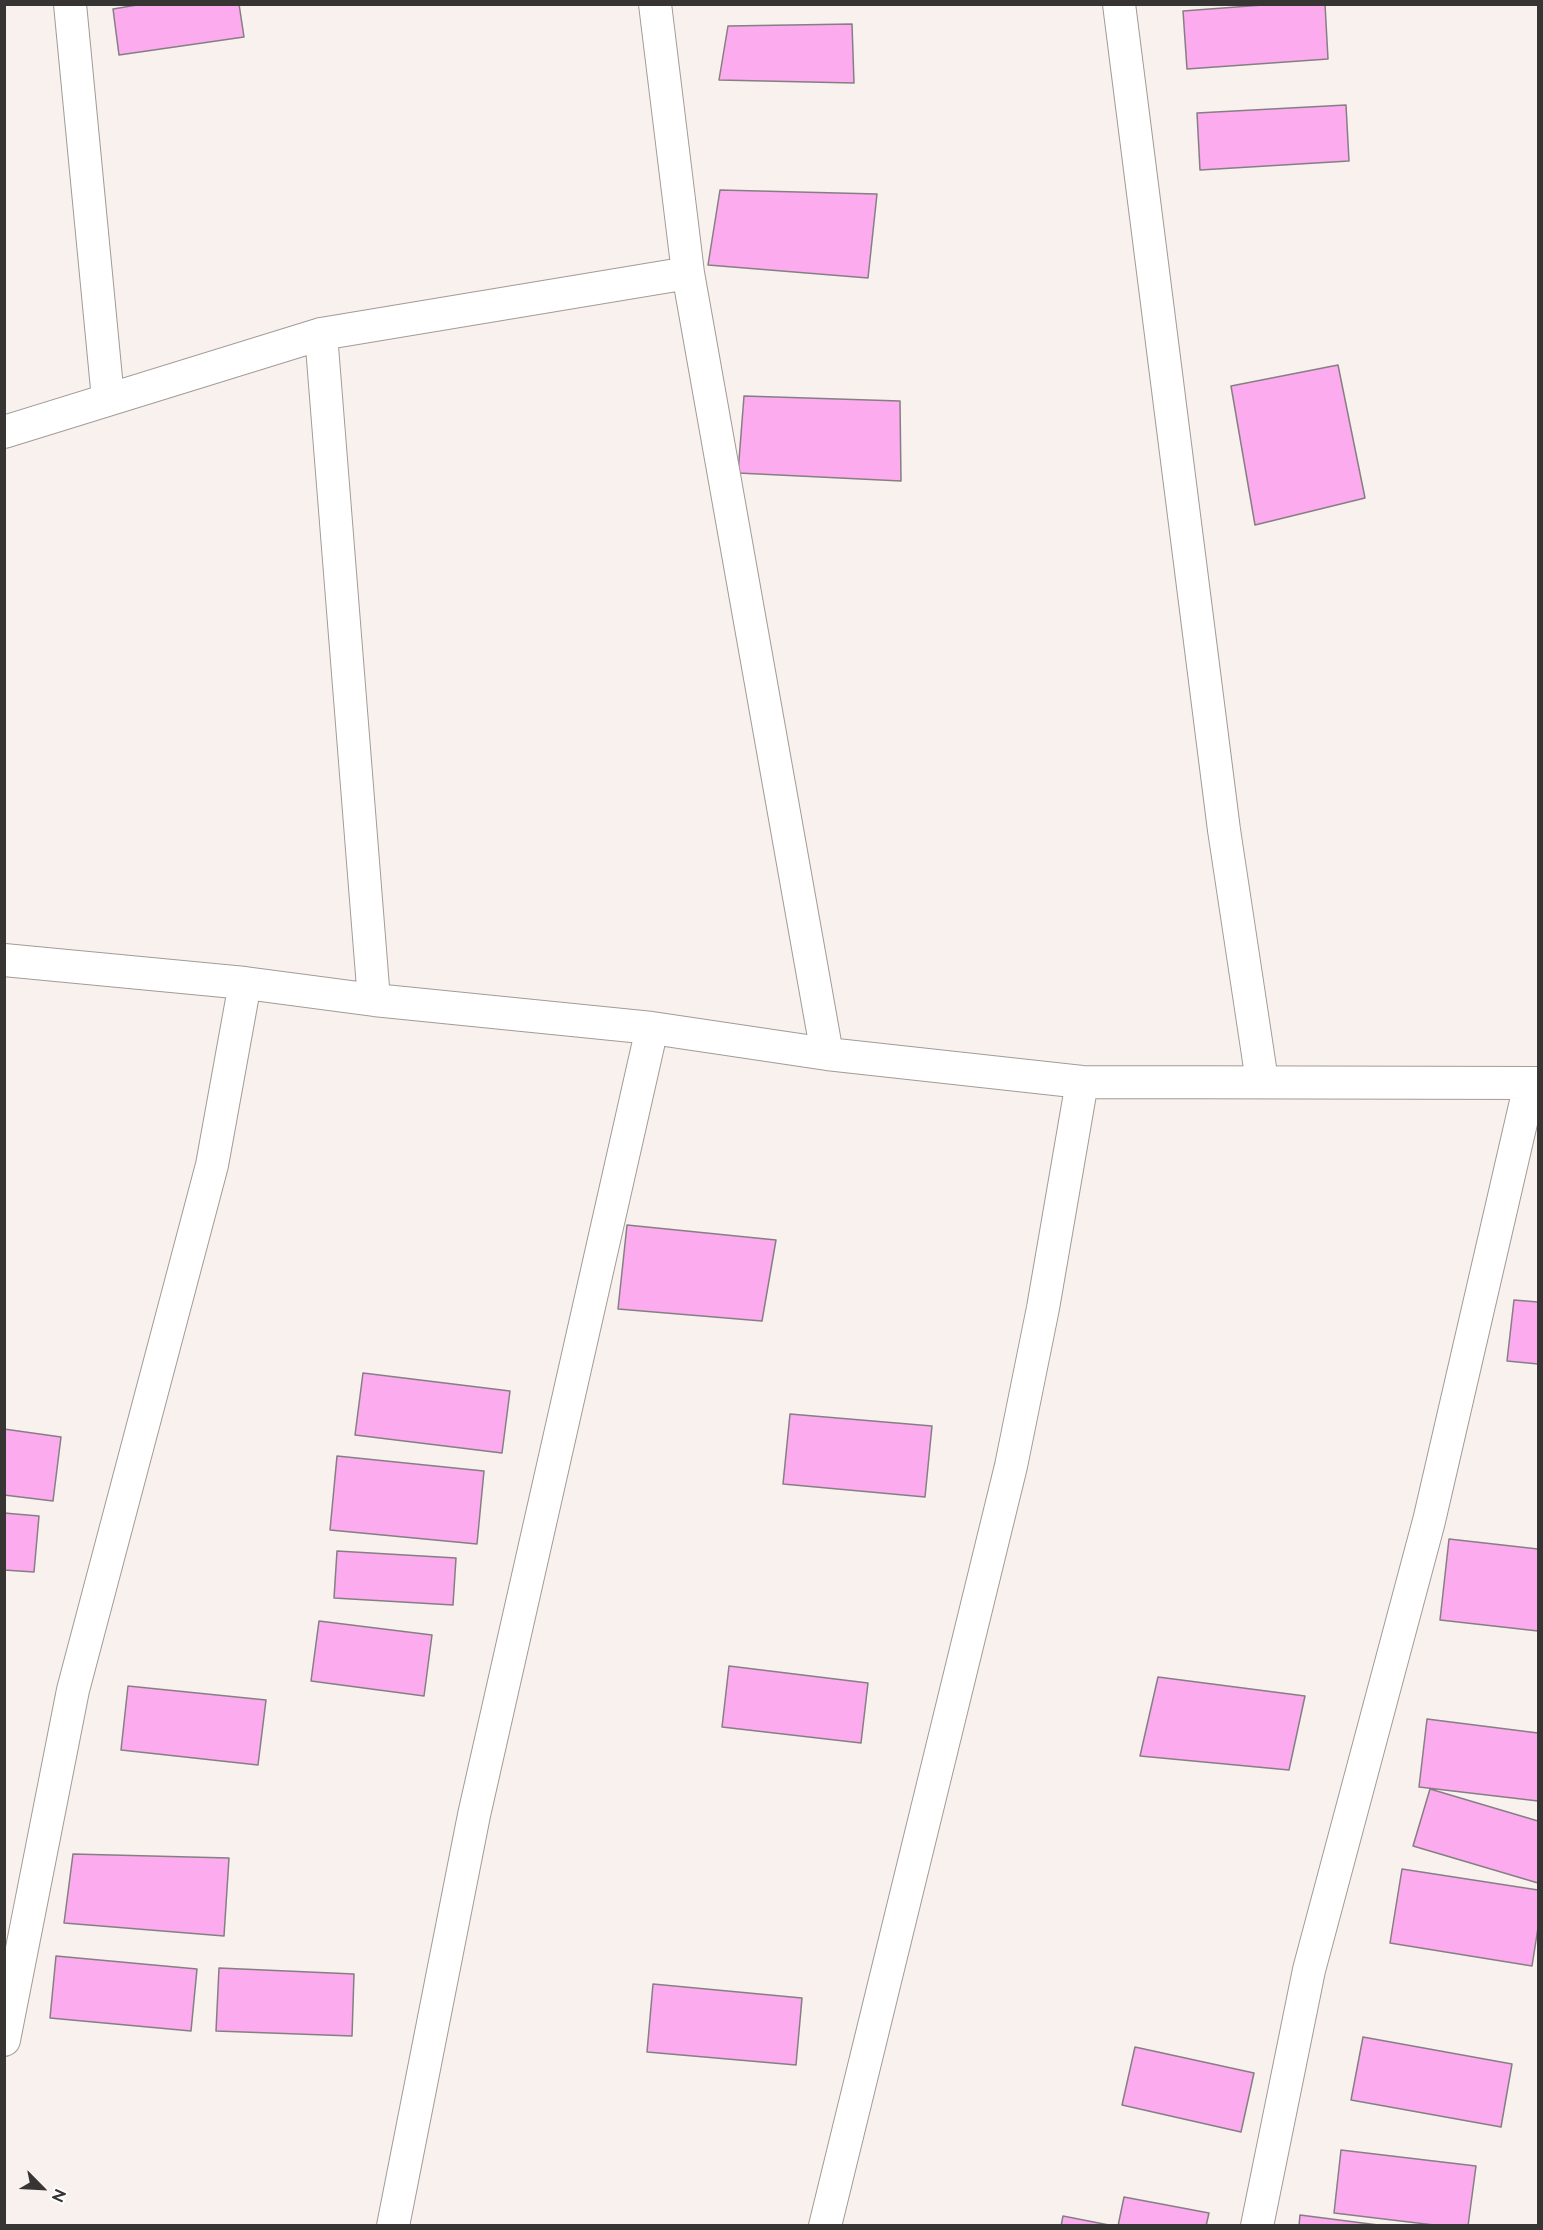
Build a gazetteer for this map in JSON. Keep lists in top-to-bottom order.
{
  "north": "bottom right"
}
